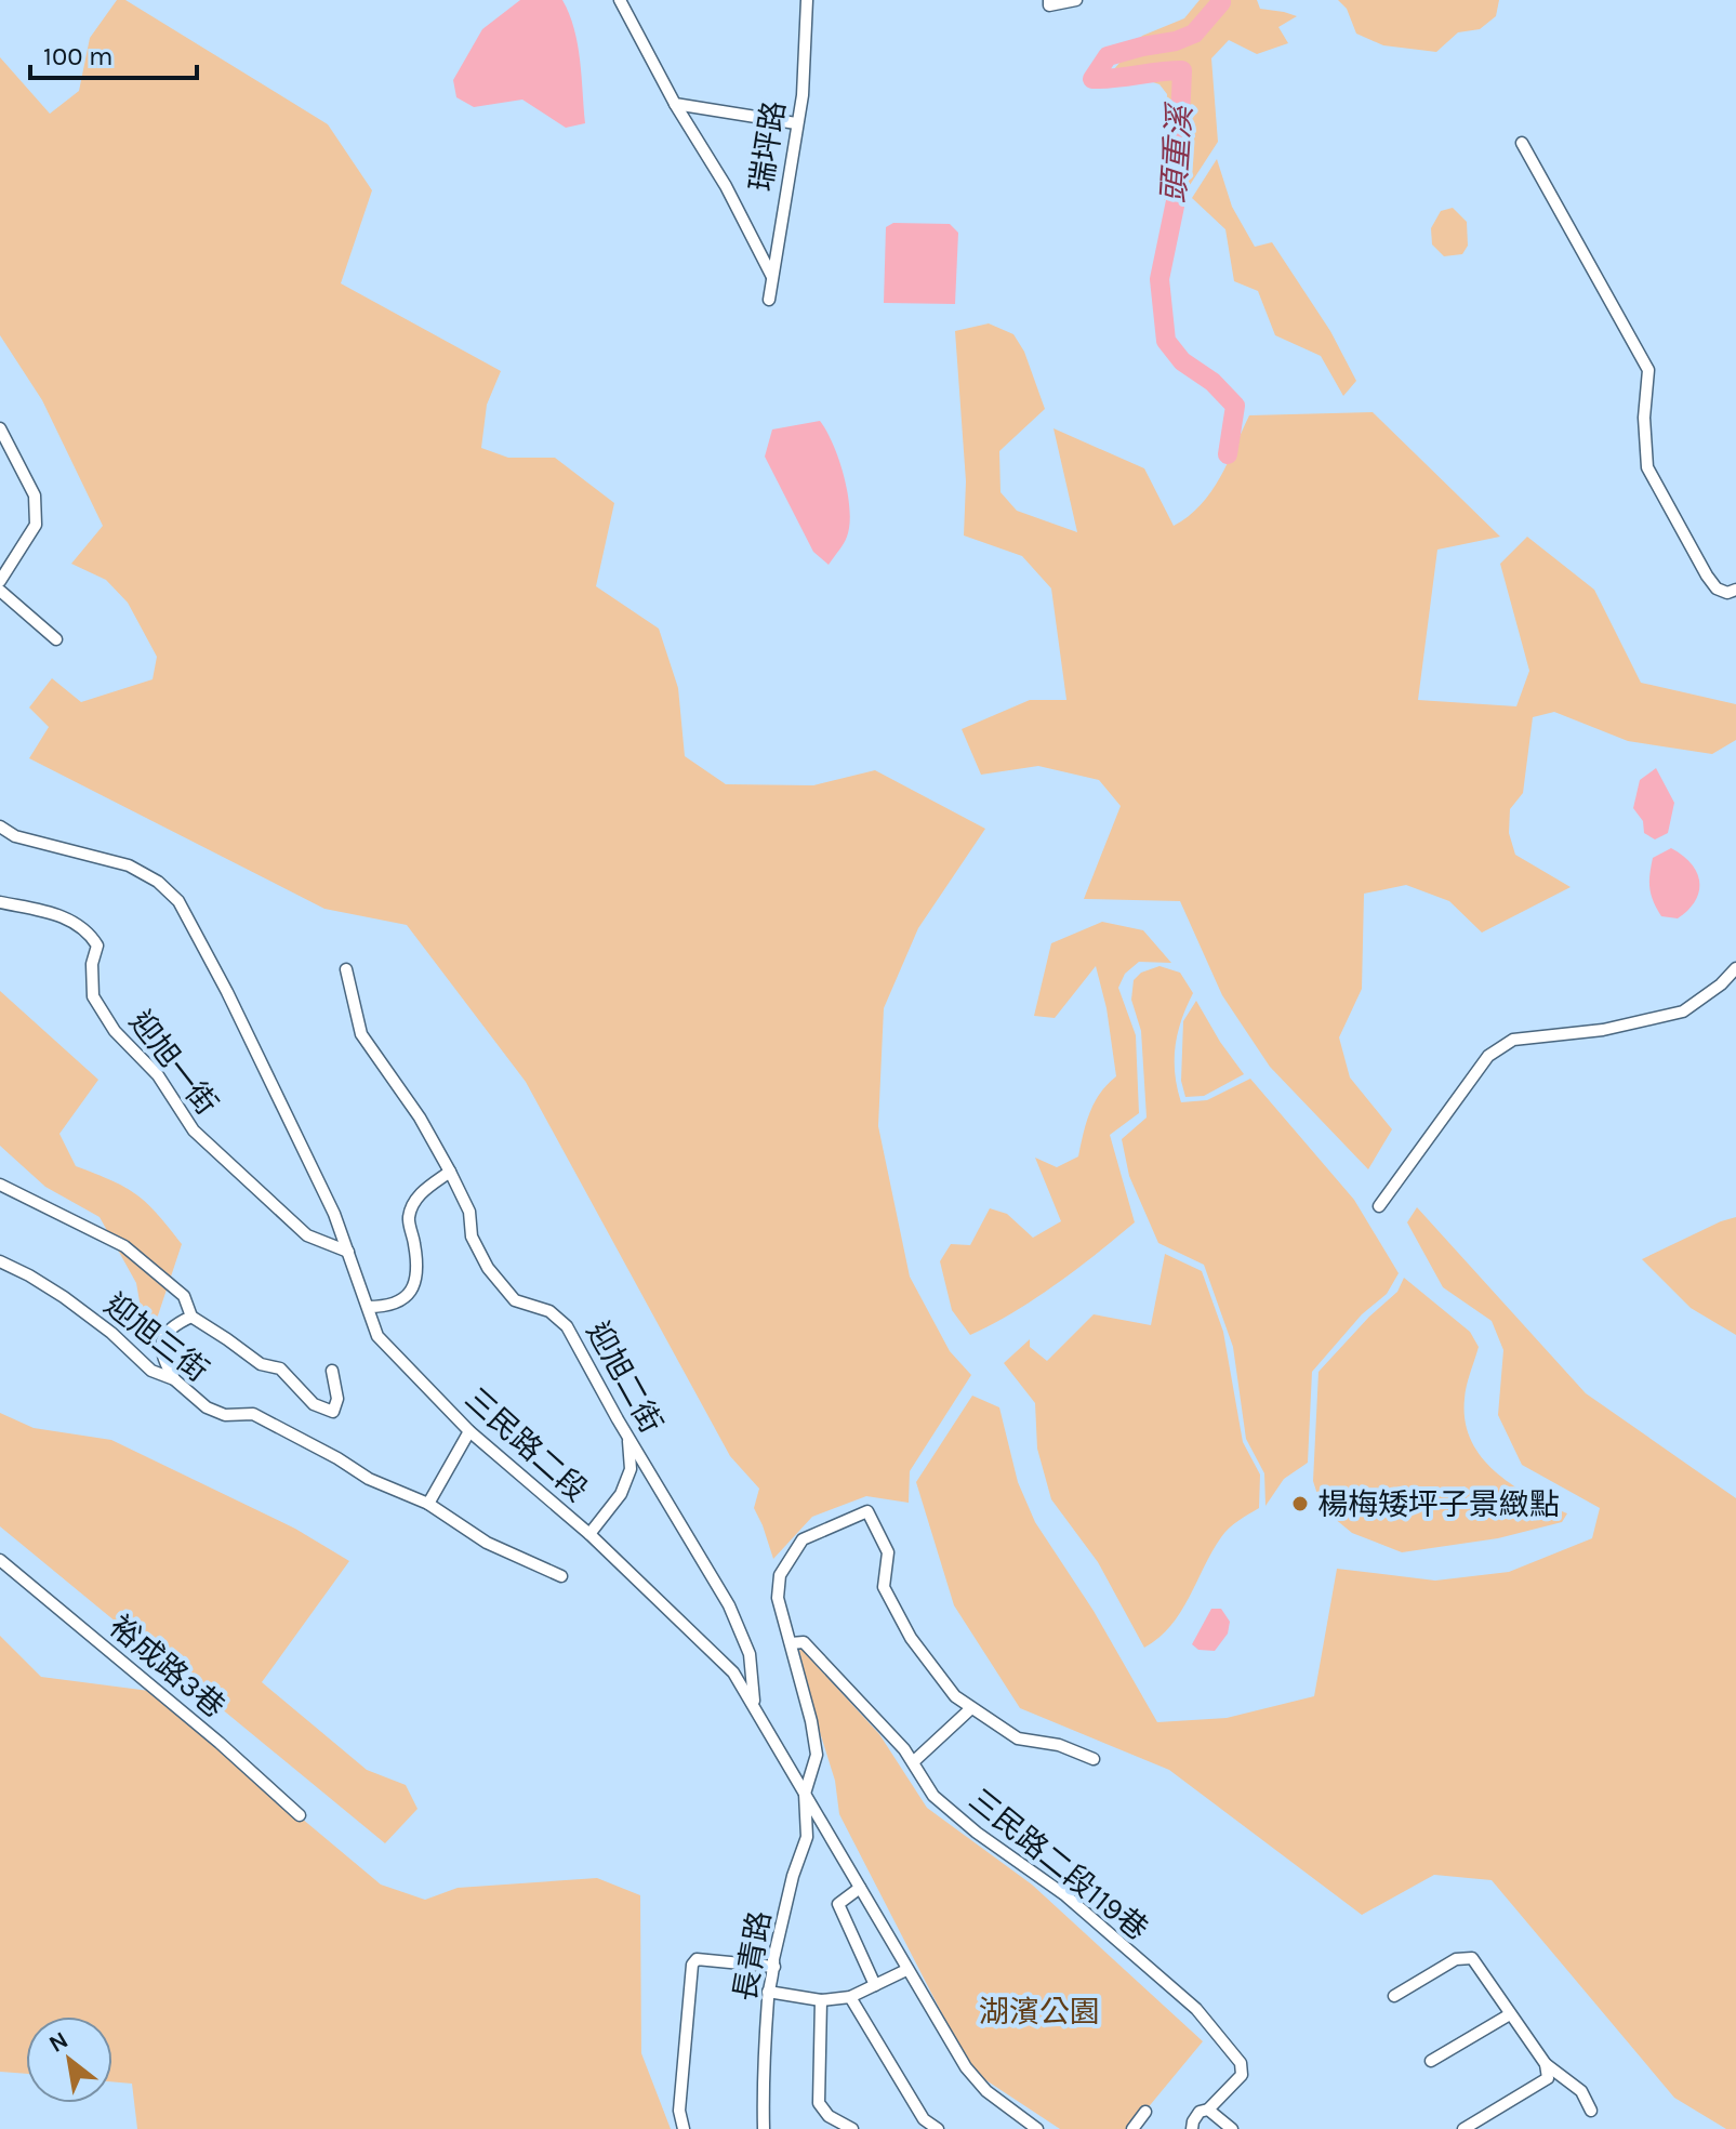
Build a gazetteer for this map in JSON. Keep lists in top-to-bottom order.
{
  "streets": {
    "street": [
      "瑞坪路",
      "迎旭一街",
      "迎旭三街",
      "迎旭二街",
      "三民路二段",
      "裕成路3巷",
      "三民路二段119巷",
      "長青路"
    ]
  },
  "crossings": [
    ["迎旭一街", "三民路二段"],
    ["迎旭二街", "三民路二段"],
    ["三民路二段", "長青路"]
  ],
  "water": ["頭重溪"],
  "parks": ["湖濱公園"],
  "places": ["楊梅矮坪子景緻點"],
  "scale_bar": "100 m",
  "north": "top left"
}
